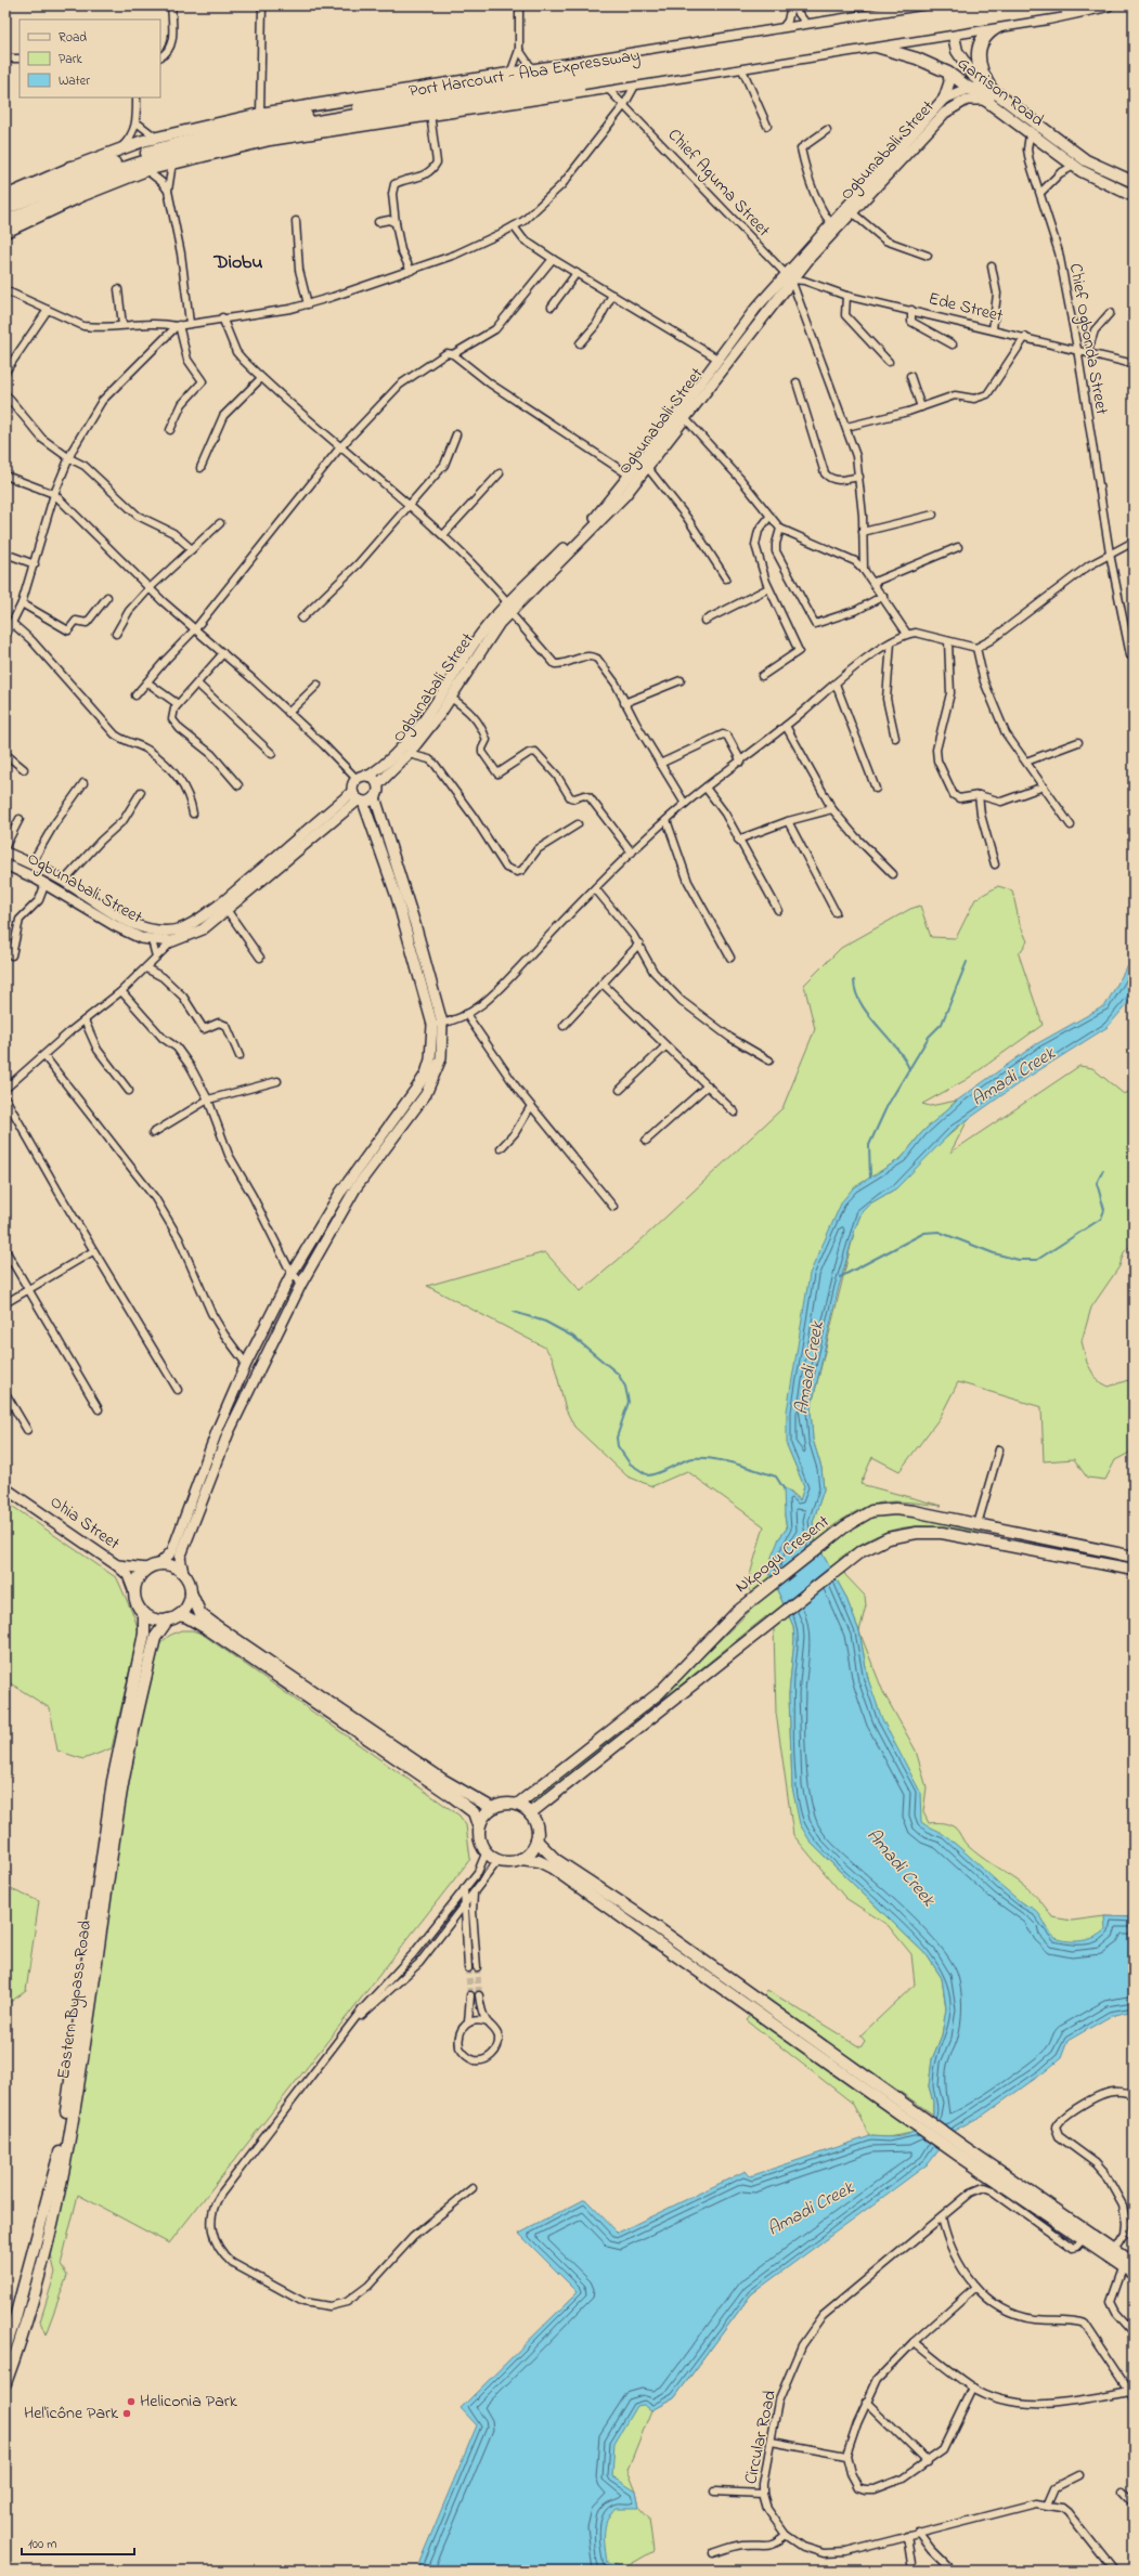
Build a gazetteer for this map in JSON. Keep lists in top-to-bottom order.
{
  "streets": {
    "highway": ["Port Harcourt - Aba Expressway"],
    "main road": ["Garrison Road", "Nkpogu Cresent", "Eastern Bypass Road"],
    "street": [
      "Ogbunabali Street",
      "Chief Aguma Street",
      "Ede Street",
      "Chief Ogbonda Street",
      "Ohia Street",
      "Circular Road"
    ]
  },
  "crossings": [
    ["Garrison Road", "Ogbunabali Street"],
    ["Garrison Road", "Chief Ogbonda Street"],
    ["Ogbunabali Street", "Chief Aguma Street"],
    ["Ogbunabali Street", "Ede Street"],
    ["Chief Aguma Street", "Ede Street"],
    ["Ede Street", "Chief Ogbonda Street"],
    ["Ohia Street", "Eastern Bypass Road"]
  ],
  "districts": ["Diobu"],
  "water": ["Amadi Creek"],
  "places": ["Heliconia Park", "Hel'icône Park"],
  "legend": ["Road", "Park", "Water"],
  "scale_bar": "100 m"
}
